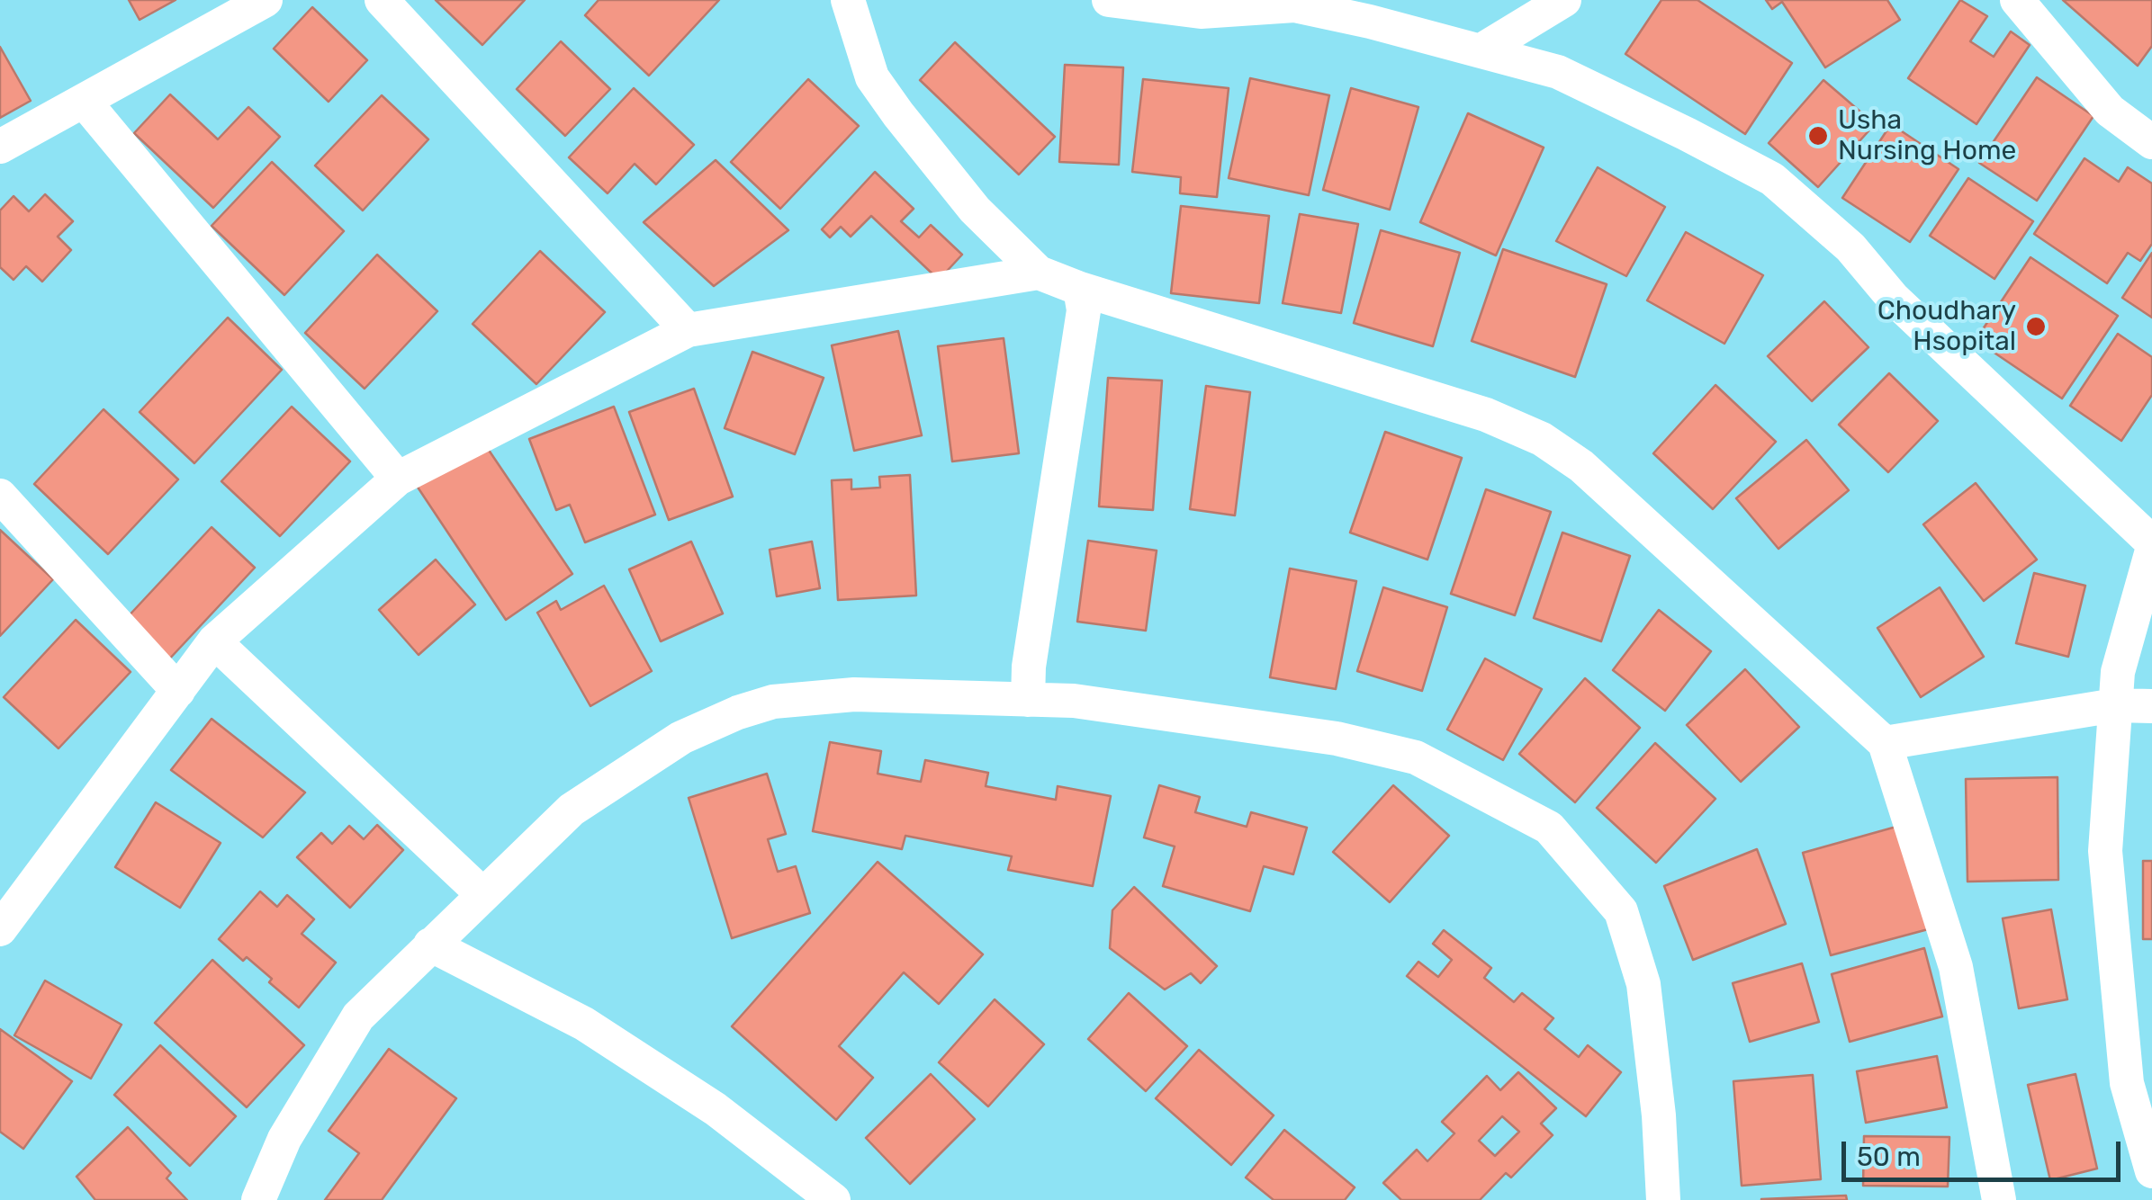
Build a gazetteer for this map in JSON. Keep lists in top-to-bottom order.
{
  "places": ["Usha Nursing Home", "Choudhary Hsopital"],
  "scale_bar": "50 m"
}
